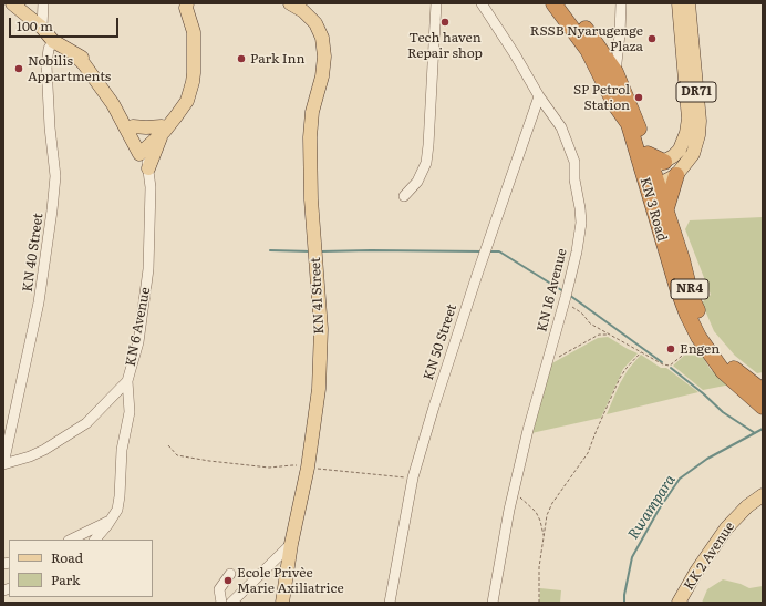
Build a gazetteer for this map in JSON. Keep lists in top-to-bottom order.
{
  "streets": {
    "highway": ["KN 3 Road", "NR4"],
    "main road": [
      "DR71",
      "KN 41 Street",
      "KN 6 Avenue",
      "KK 2 Avenue"
    ],
    "street": ["KN 40 Street", "KN 16 Avenue", "KN 50 Street"]
  },
  "crossings": [
    ["DR71", "KN 3 Road"],
    ["KN 40 Street", "KN 6 Avenue"],
    ["KN 16 Avenue", "KN 50 Street"]
  ],
  "water": ["Rwampara"],
  "places": [
    "Tech haven Repair shop",
    "RSSB Nyarugenge Plaza",
    "Park Inn",
    "Nobilis Appartments",
    "SP Petrol Station",
    "Engen",
    "Ecole Privèe Marie Axiliatrice"
  ],
  "legend": ["Road", "Park"],
  "scale_bar": "100 m"
}
